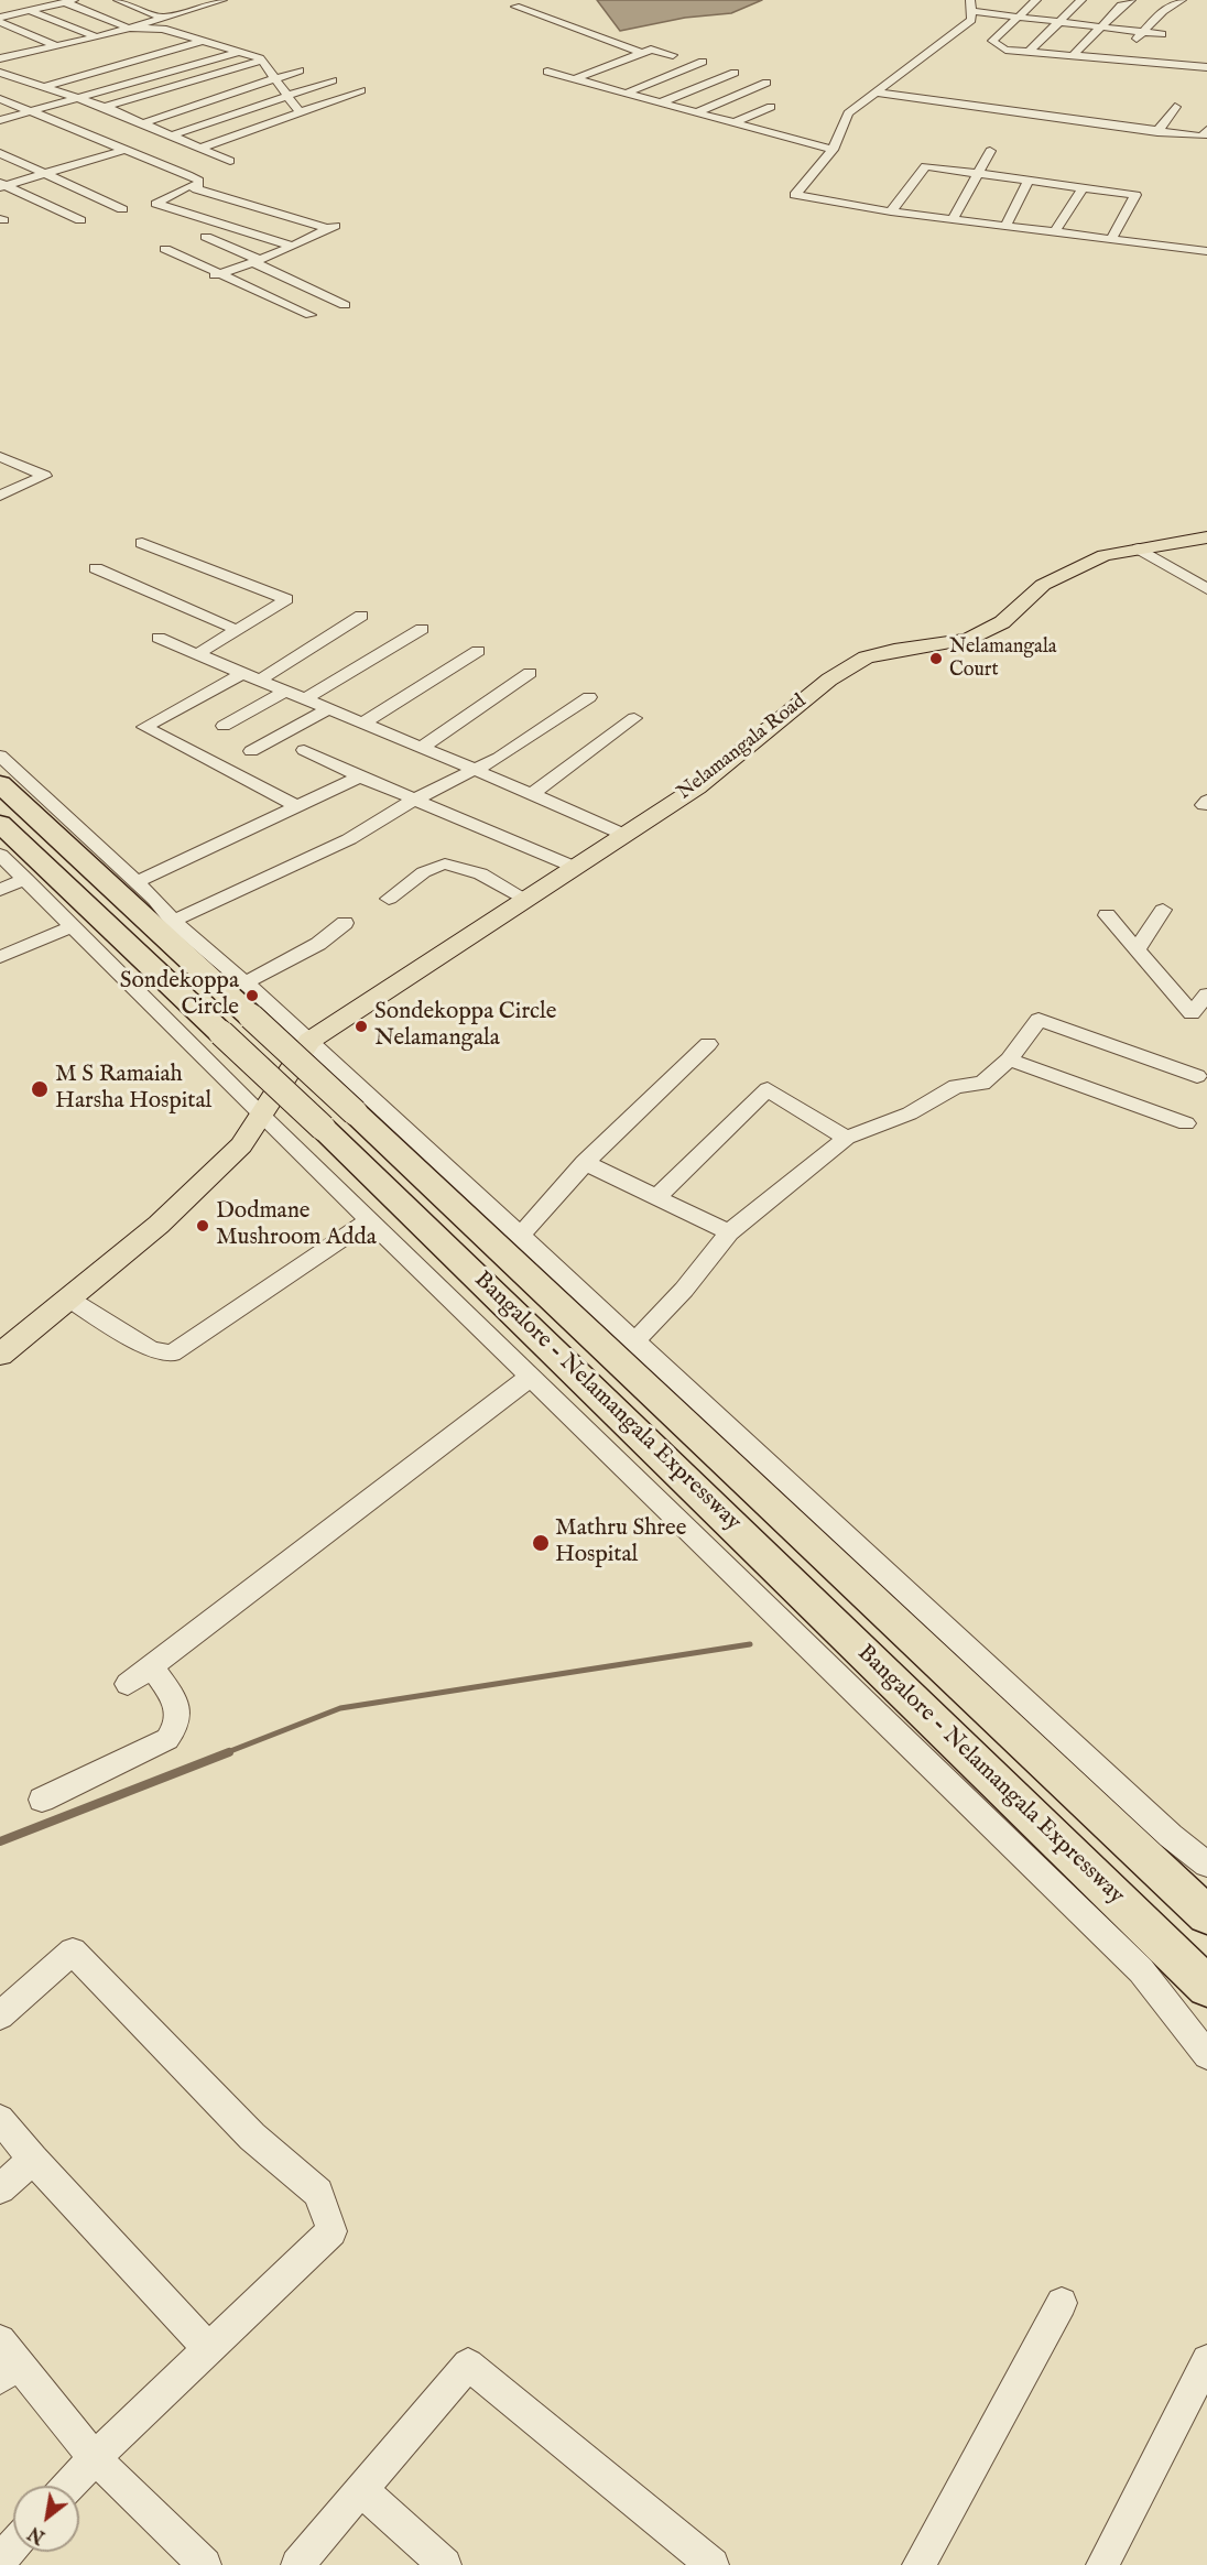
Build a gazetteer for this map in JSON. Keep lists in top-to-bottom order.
{
  "streets": {
    "highway": ["Bangalore - Nelamangala Expressway"],
    "main road": ["Nelamangala Road"]
  },
  "places": [
    "Nelamangala Court",
    "Sondekoppa Circle",
    "Sondekoppa Circle Nelamangala",
    "M S Ramaiah Harsha Hospital",
    "Dodmane Mushroom Adda",
    "Mathru Shree Hospital"
  ],
  "north": "bottom left"
}
